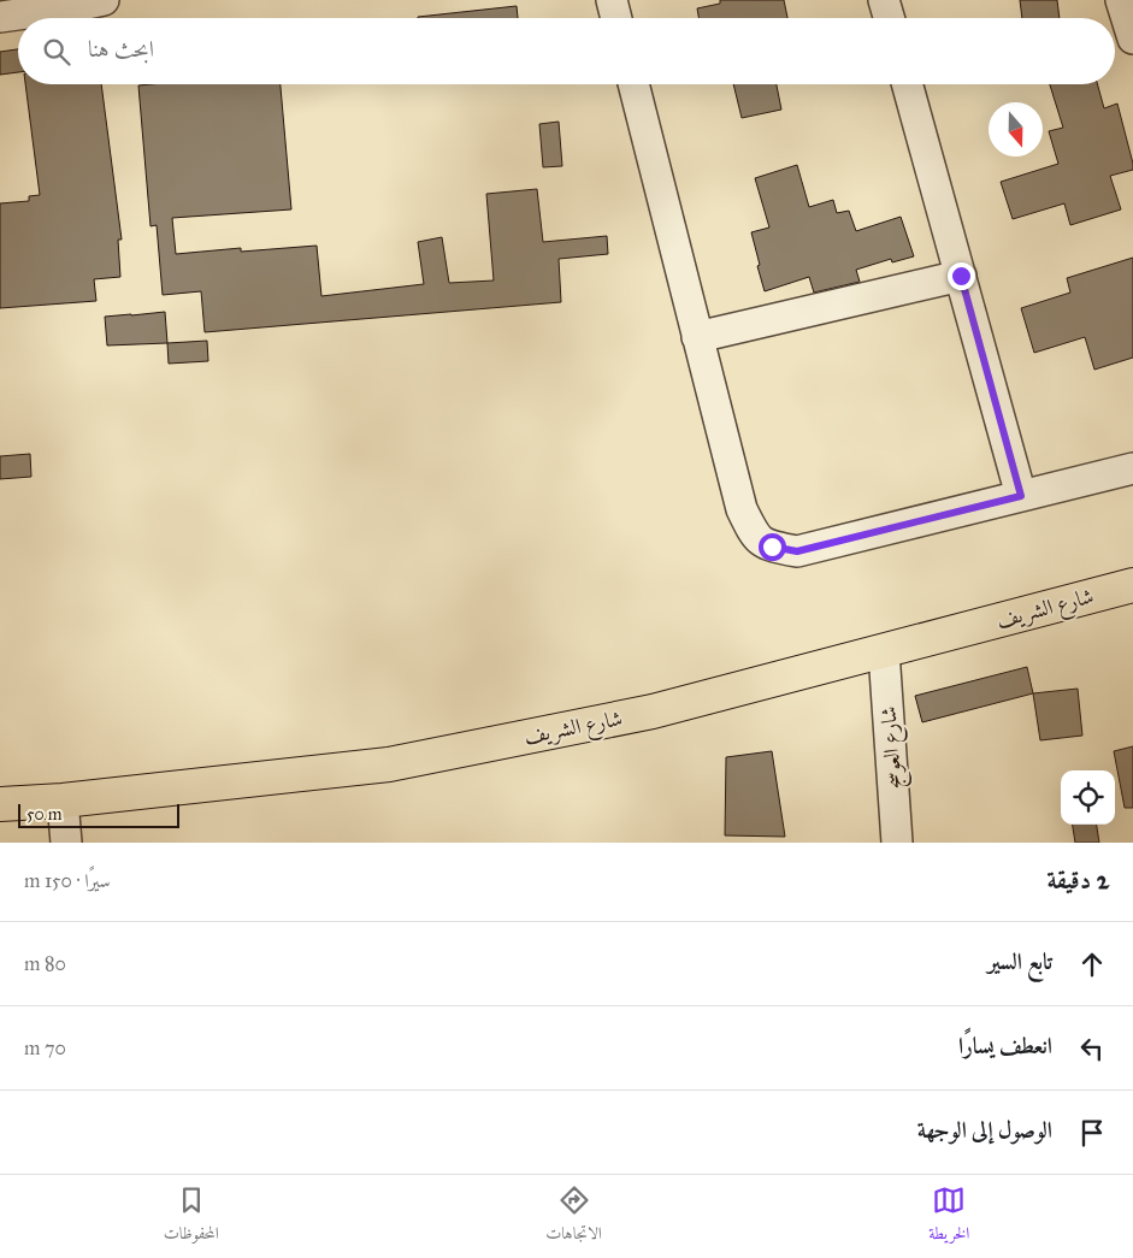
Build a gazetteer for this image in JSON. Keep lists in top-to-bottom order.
{
  "streets": {
    "main road": ["شارع الشريف"],
    "street": ["شارع العوسج"]
  },
  "crossings": [
    ["شارع الشريف", "شارع العوسج"]
  ],
  "scale_bar": "50 m",
  "north": "bottom",
  "page": {
    "search": "ابحث هنا",
    "scale": "50 m",
    "heading": ["2 دقيقة", "سيرًا · 150 m"],
    "list": [
      ["تابع السير", "80 m"],
      ["انعطف يسارًا", "70 m"],
      "الوصول إلى الوجهة"
    ],
    "nav": ["الخريطة", "الاتجاهات", "المحفوظات"]
  }
}
